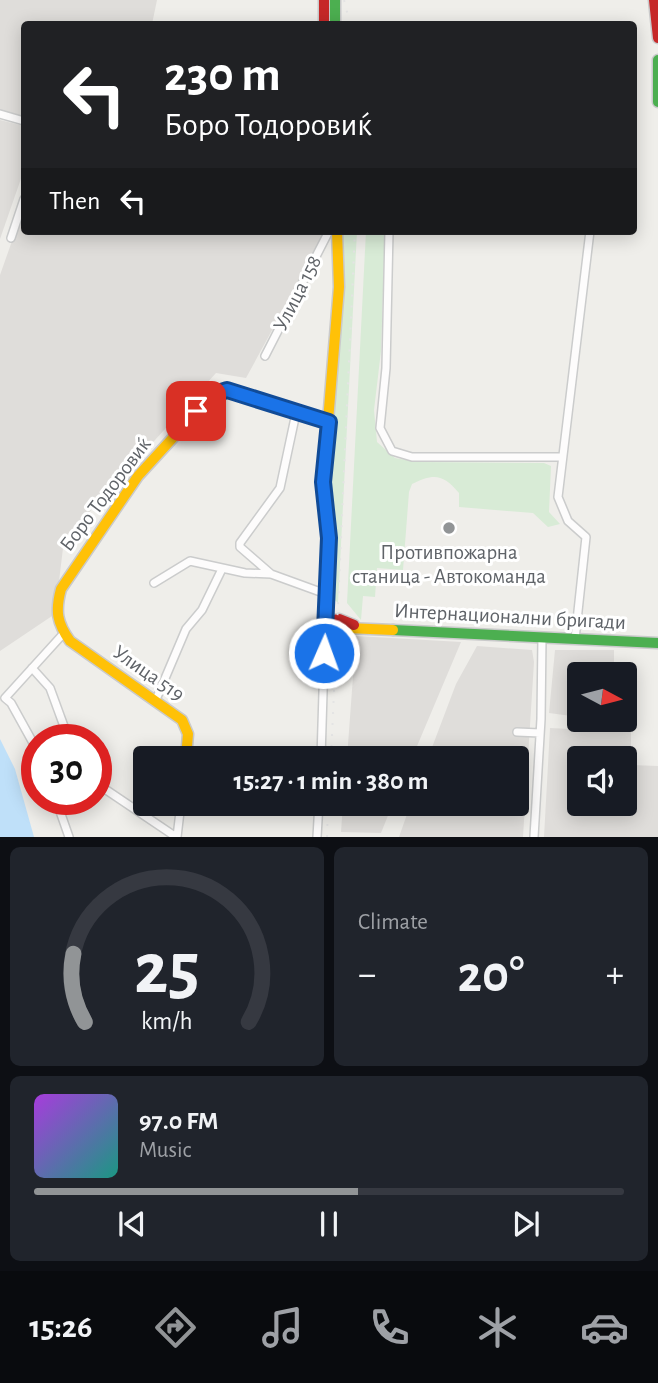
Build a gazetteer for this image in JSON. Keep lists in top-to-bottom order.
{
  "streets": {
    "street": [
      "Улица 158",
      "Боро Тодоровиќ",
      "Интернационални бригади",
      "Улица 519"
    ]
  },
  "crossings": [
    ["Боро Тодоровиќ", "Улица 519"]
  ],
  "places": ["Противпожарна станица - Автокоманда"],
  "north": "right",
  "page": {
    "turn": ["230 m", "Боро Тодоровиќ"],
    "then": "Then",
    "limit": "30",
    "trip": "15:27 · 1 min · 380 m",
    "tile": "Climate",
    "heat": ["−", "20°", "+"],
    "song": ["97.0 FM", "Music"],
    "tabs": "15:26",
    "gauge": ["25", "km/h"]
  }
}
